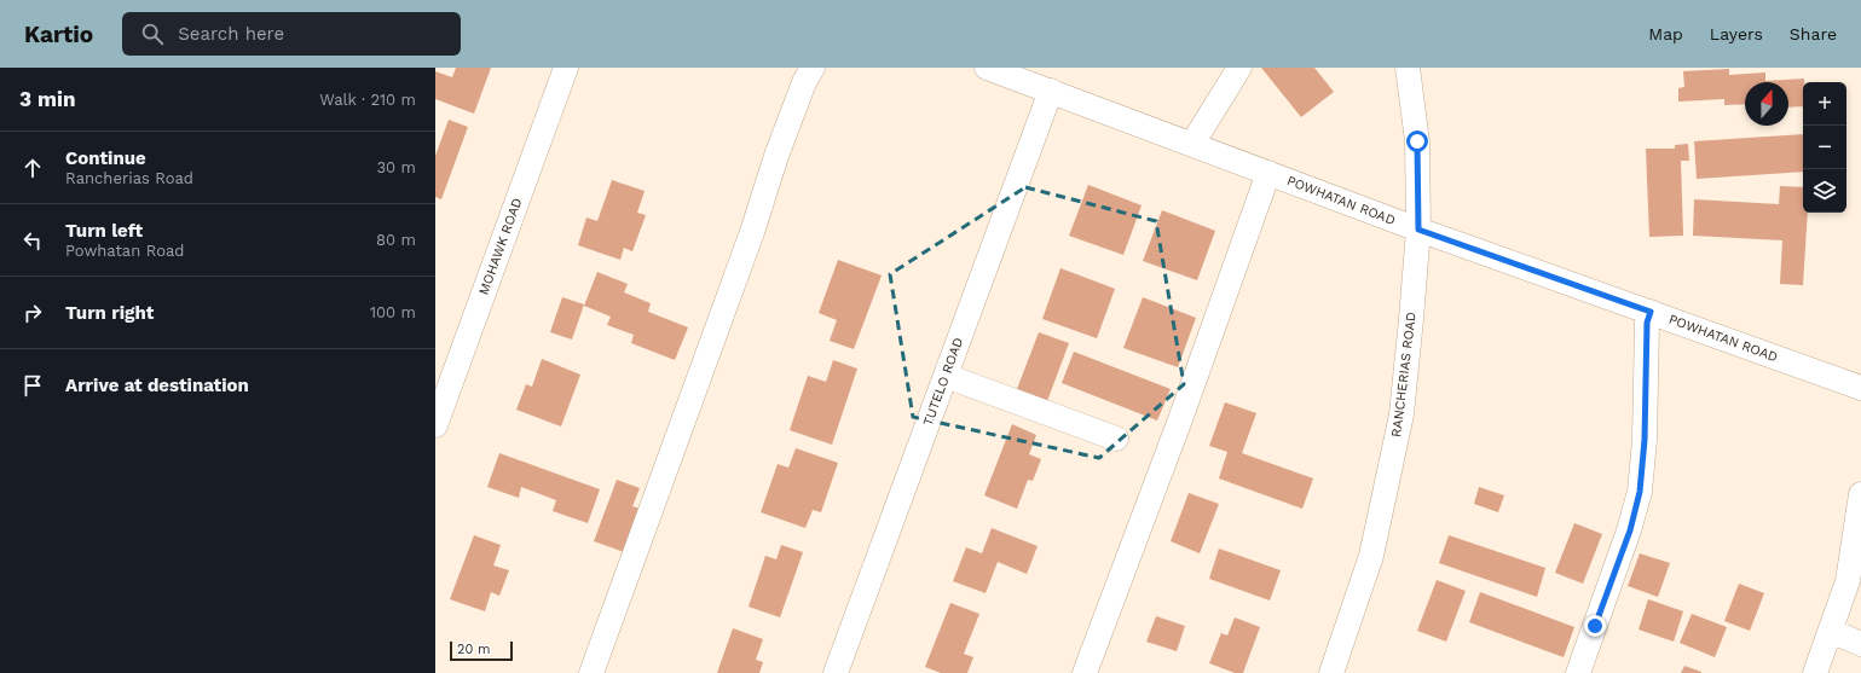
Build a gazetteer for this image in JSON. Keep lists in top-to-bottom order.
{
  "streets": {
    "street": [
      "POWHATAN ROAD",
      "MOHAWK ROAD",
      "RANCHERIAS ROAD",
      "TUTELO ROAD"
    ]
  },
  "crossings": [
    ["POWHATAN ROAD", "RANCHERIAS ROAD"],
    ["POWHATAN ROAD", "TUTELO ROAD"]
  ],
  "scale_bar": "20 m",
  "north": "top",
  "page": {
    "header": "Kartio",
    "search": "Search here",
    "nav": ["Map", "Layers", "Share"],
    "heading": ["3 min", "Walk · 210 m"],
    "map_buttons": ["+", "−"],
    "list": [
      ["Continue", "Rancherias Road", "30 m"],
      ["Turn left", "Powhatan Road", "80 m"],
      ["Turn right", "100 m"],
      "Arrive at destination"
    ],
    "scale": "20 m"
  }
}
